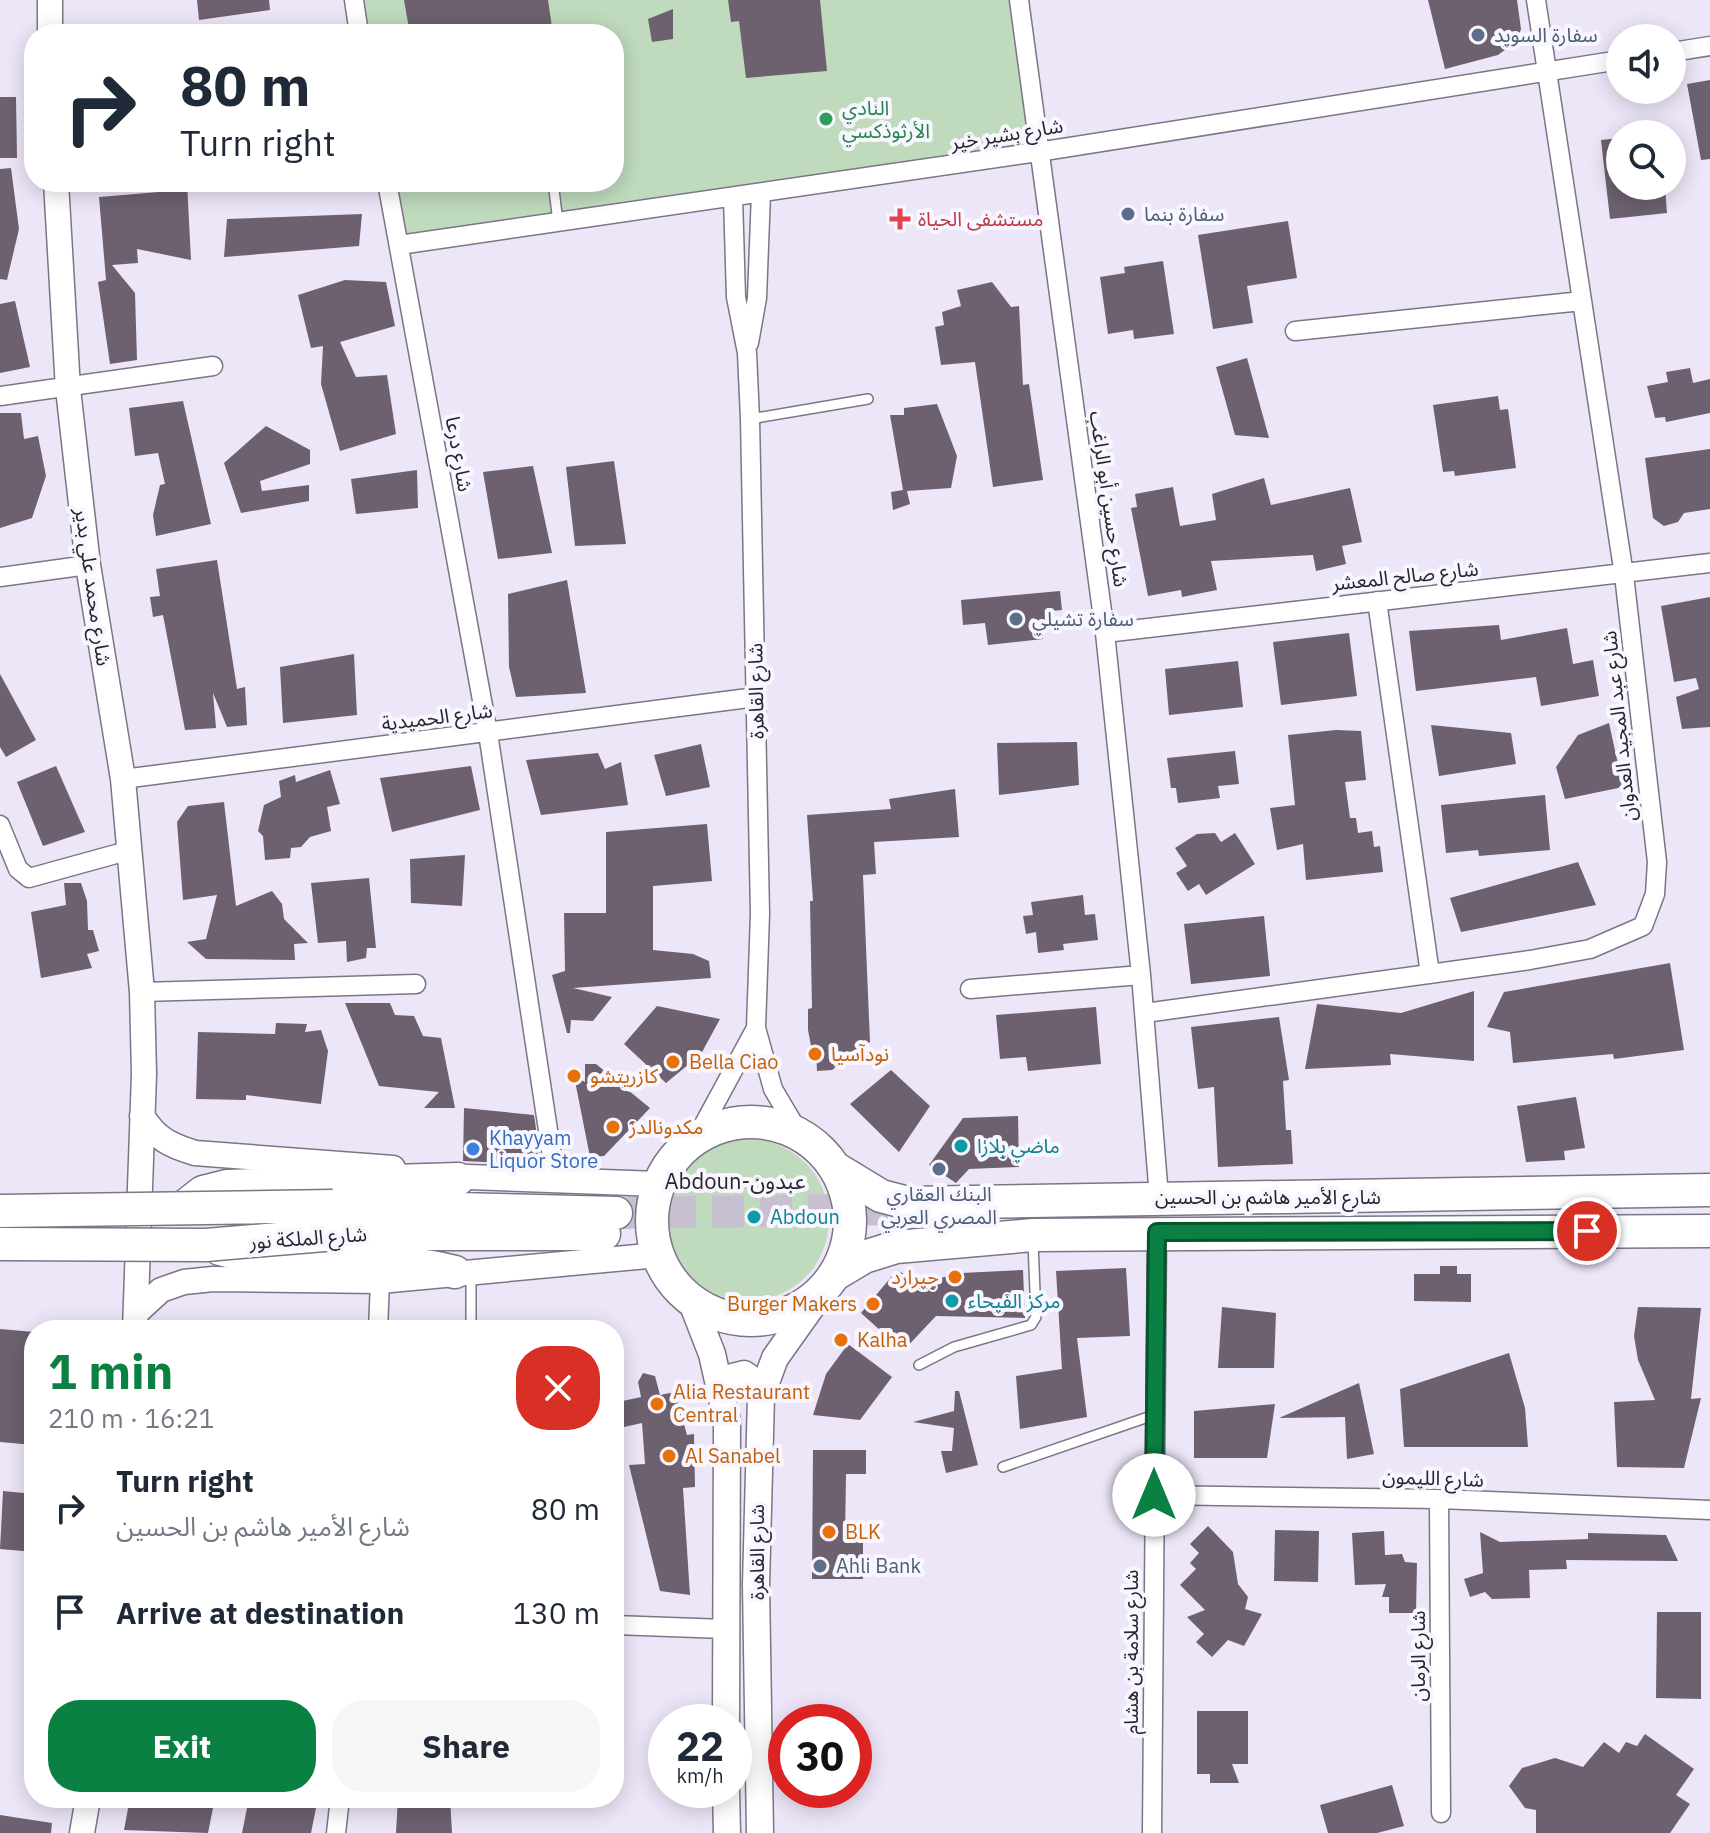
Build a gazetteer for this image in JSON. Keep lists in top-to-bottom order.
{
  "streets": {
    "highway": ["شارع الأمير هاشم بن الحسين", "شارع الملكة نور"],
    "main road": ["شارع القاهرة"],
    "street": [
      "شارع بشير خير",
      "شارع درعا",
      "شارع حسين أبو الراغب",
      "شارع صالح المعشر",
      "شارع محمد علي بدير",
      "شارع الحميدية",
      "شارع عبد المجيد العدوان",
      "شارع الليمون",
      "شارع سلامة بن هشام",
      "شارع الرمان"
    ]
  },
  "crossings": [
    ["شارع بشير خير", "شارع درعا"],
    ["شارع بشير خير", "شارع حسين أبو الراغب"],
    ["شارع بشير خير", "شارع القاهرة"],
    ["شارع بشير خير", "شارع عبد المجيد العدوان"],
    ["شارع درعا", "شارع الحميدية"],
    ["شارع حسين أبو الراغب", "شارع صالح المعشر"],
    ["شارع حسين أبو الراغب", "شارع عبد المجيد العدوان"],
    ["شارع حسين أبو الراغب", "شارع الأمير هاشم بن الحسين"],
    ["شارع صالح المعشر", "شارع عبد المجيد العدوان"],
    ["شارع محمد علي بدير", "شارع الحميدية"],
    ["شارع القاهرة", "شارع الحميدية"],
    ["شارع القاهرة", "شارع الأمير هاشم بن الحسين"],
    ["شارع الأمير هاشم بن الحسين", "شارع سلامة بن هشام"],
    ["شارع الليمون", "شارع سلامة بن هشام"],
    ["شارع الليمون", "شارع الرمان"]
  ],
  "districts": ["Abdoun-عبدون"],
  "places": {
    "other": [
      "سفارة السويد",
      "النادي الأرثوذكسي",
      "سفارة بنما",
      "سفارة تشيلي",
      "نودآسيا",
      "Bella Ciao",
      "كازريتشو",
      "مكدونالدز",
      "ماضي بلازا",
      "Khayyam Liquor Store",
      "البنك العقاري المصري العربي",
      "Abdoun",
      "جيرارد",
      "مركز الفيحاء",
      "Burger Makers",
      "Kalha",
      "Alia Restaurant Central",
      "Al Sanabel",
      "BLK",
      "Ahli Bank"
    ],
    "health": ["مستشفى الحياة"]
  },
  "page": {
    "turn": ["80 m", "Turn right"],
    "heading": ["1 min", "210 m · 16:21"],
    "list": [
      {
        "name": "Turn right",
        "note": "شارع الأمير هاشم بن الحسين",
        "value": "80 m"
      },
      {
        "name": "Arrive at destination",
        "value": "130 m"
      }
    ],
    "buttons": ["Exit", "Share"],
    "speed": "22 km/h",
    "limit": "30"
  }
}
